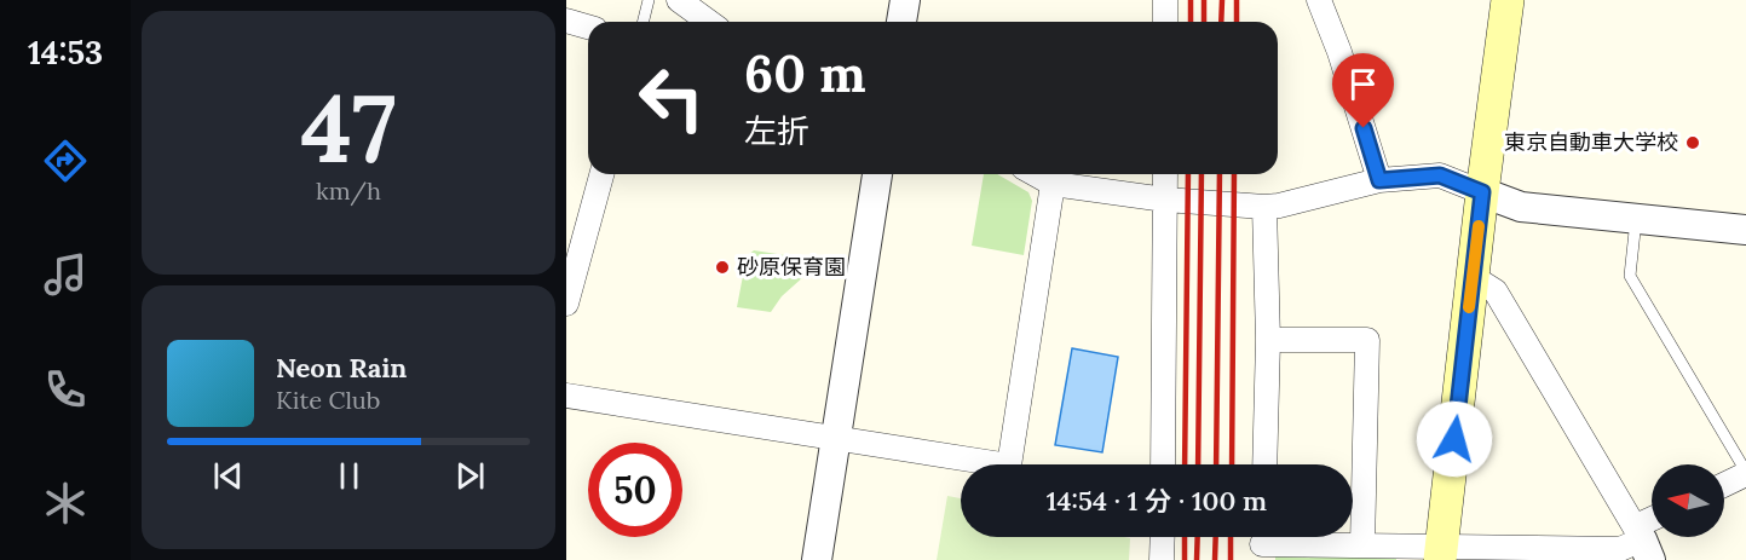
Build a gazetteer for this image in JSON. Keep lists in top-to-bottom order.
{
  "places": ["東京自動車大学校", "砂原保育園"],
  "north": "left",
  "page": {
    "tabs": "14:53",
    "tile": ["47", "km/h"],
    "turn": ["60 m", "左折"],
    "song": ["Neon Rain", "Kite Club"],
    "limit": "50",
    "trip": "14:54 · 1 分 · 100 m"
  }
}
